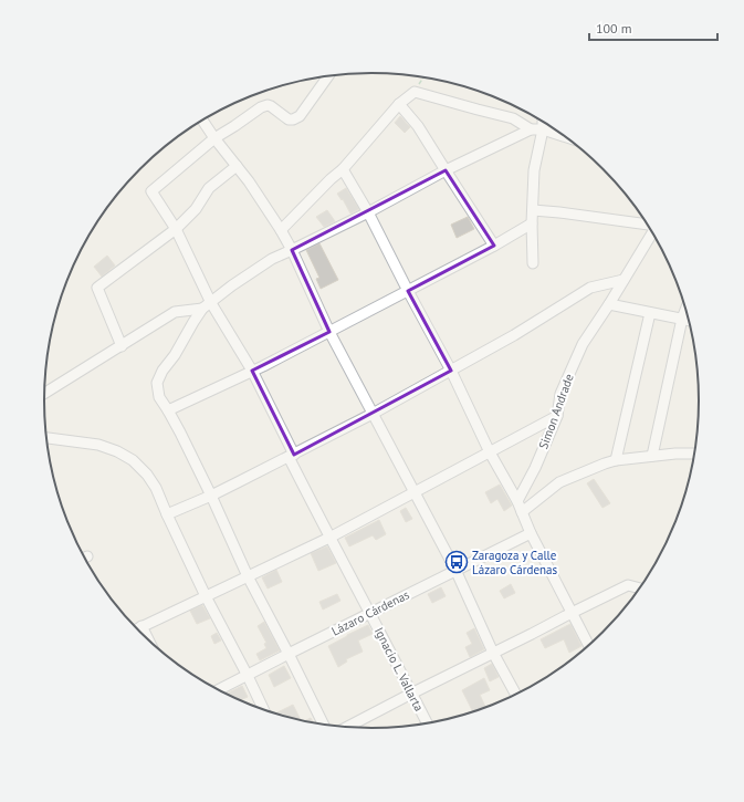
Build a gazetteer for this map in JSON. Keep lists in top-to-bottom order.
{
  "streets": {
    "street": ["Simon Andrade", "Lázaro Cárdenas", "Ignacio L. Vallarta"]
  },
  "crossings": [
    ["Lázaro Cárdenas", "Ignacio L. Vallarta"]
  ],
  "places": {
    "bus stop": ["Zaragoza y Calle Lázaro Cárdenas"]
  },
  "scale_bar": "100 m"
}
